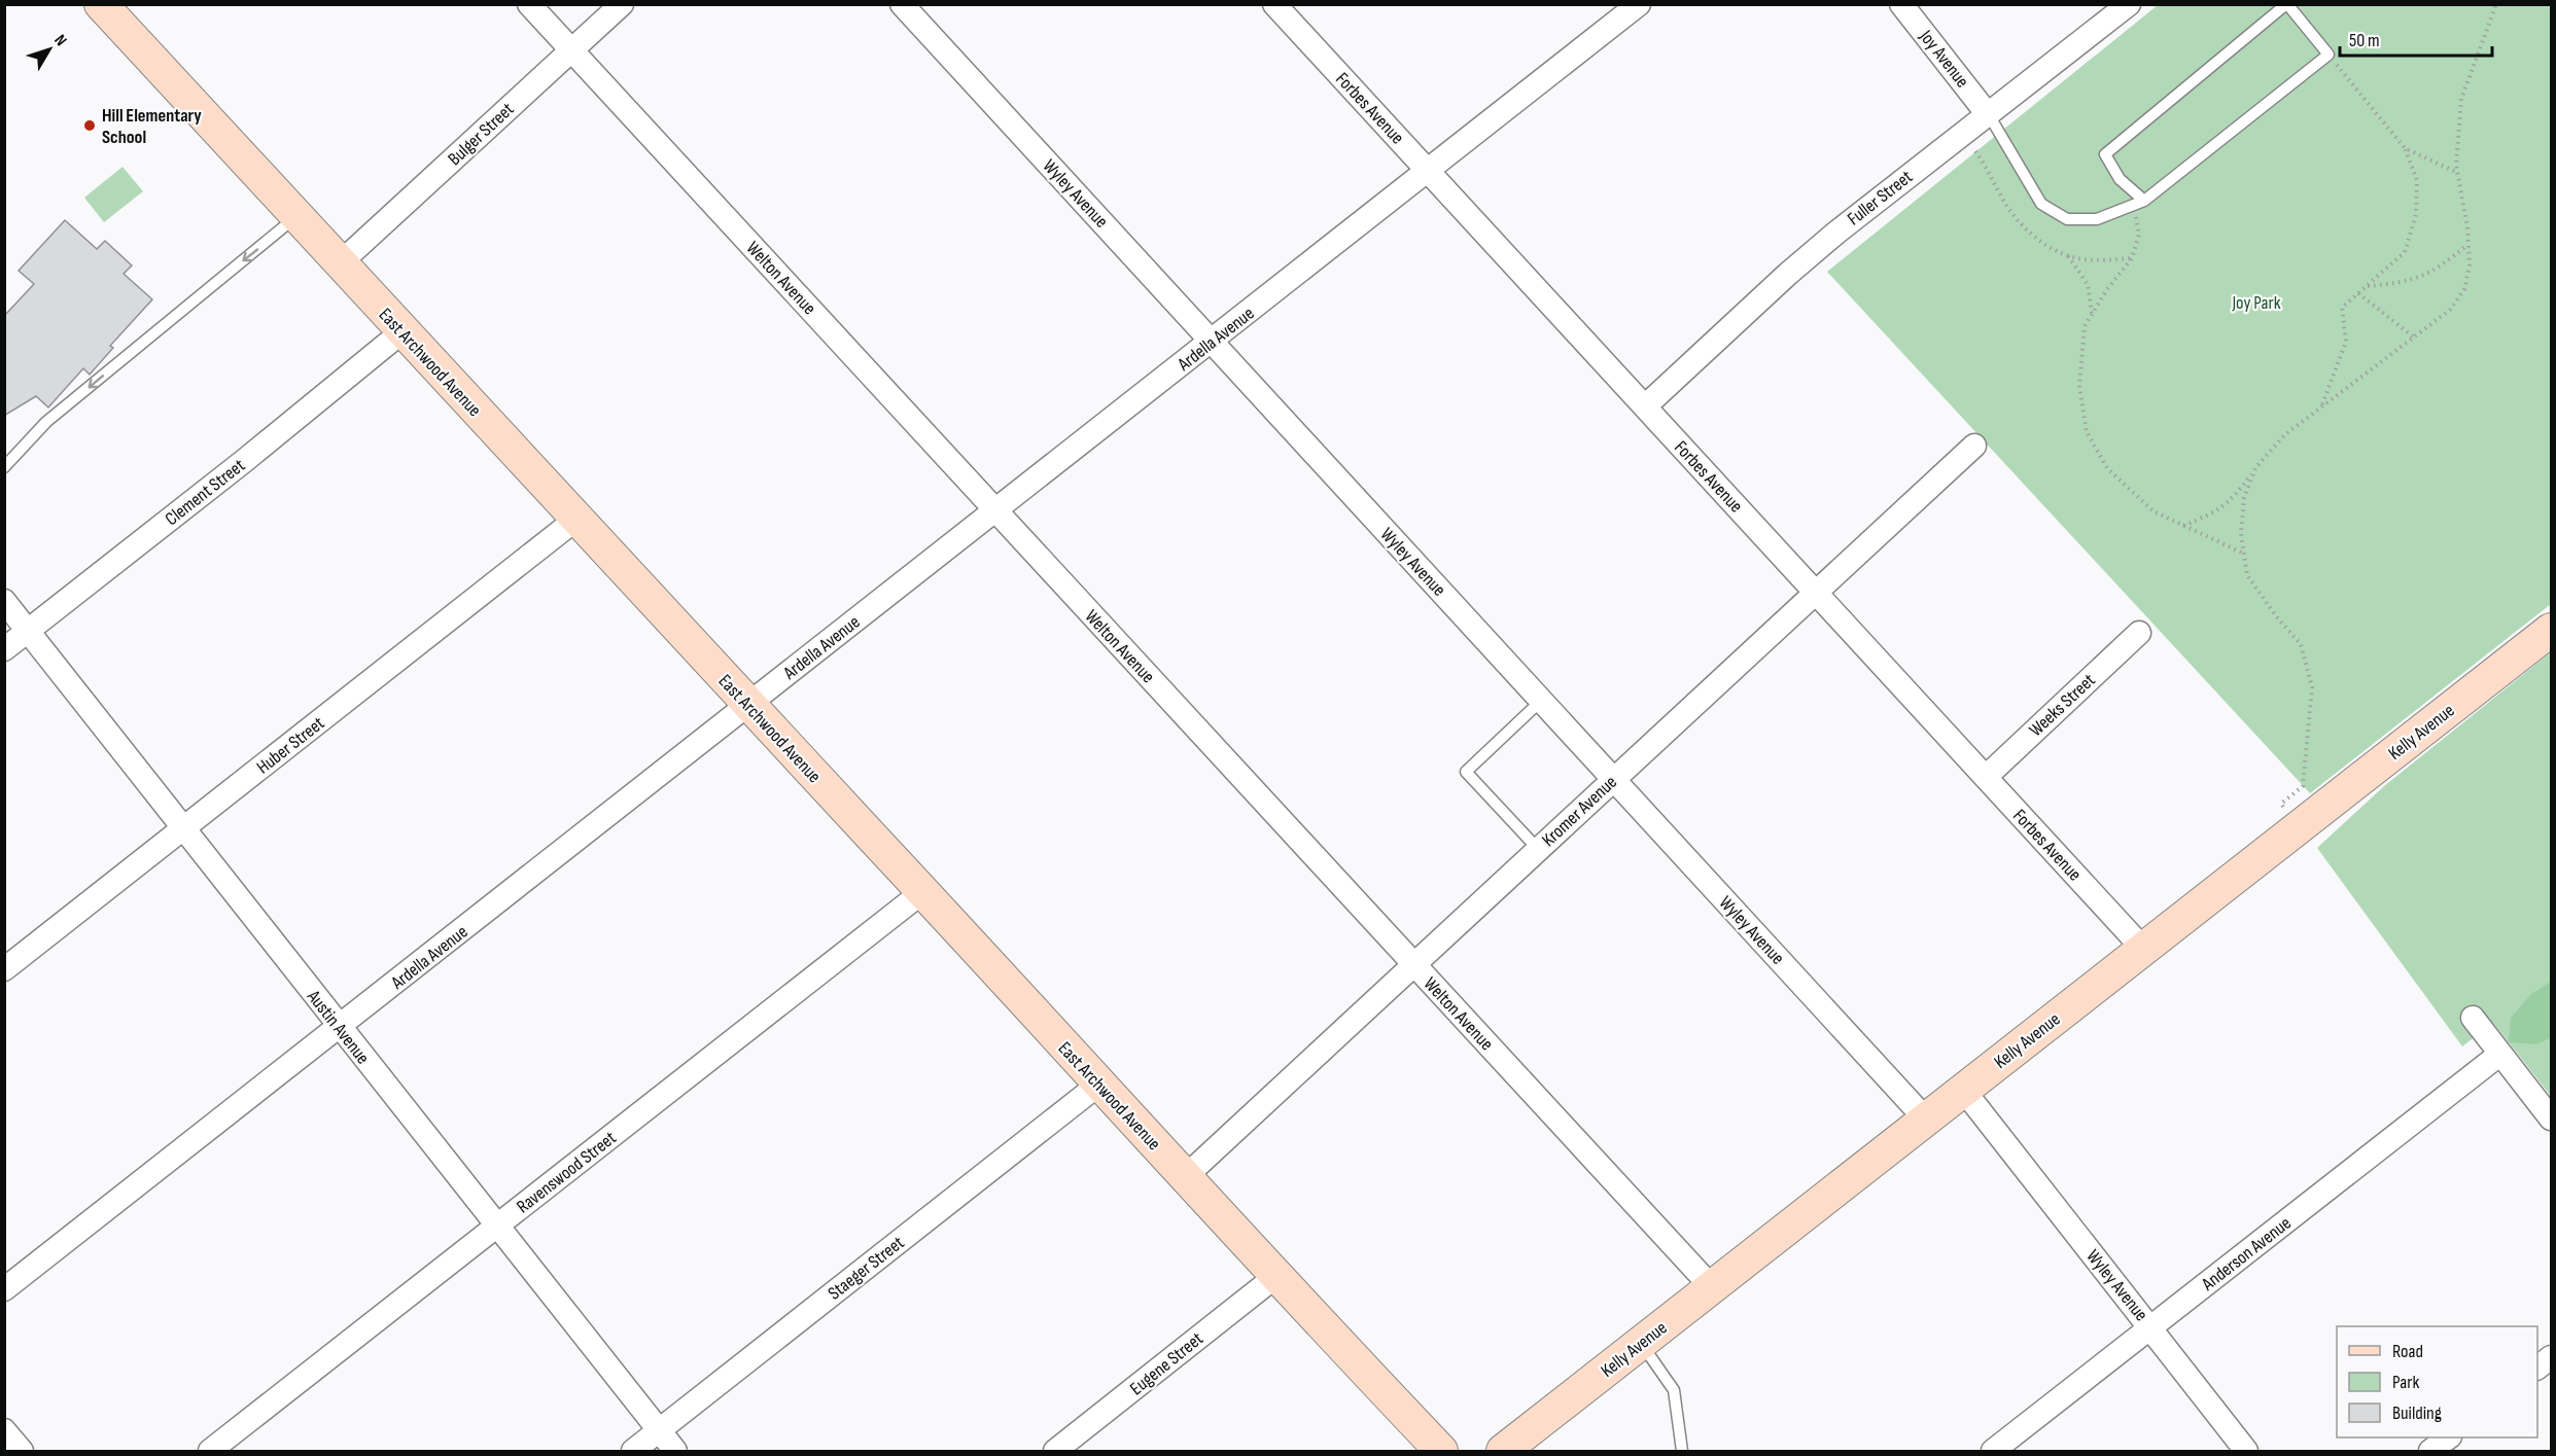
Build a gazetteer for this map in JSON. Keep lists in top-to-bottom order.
{
  "streets": {
    "main road": ["East Archwood Avenue", "Kelly Avenue"],
    "street": [
      "Joy Avenue",
      "Forbes Avenue",
      "Bulger Street",
      "Wyley Avenue",
      "Fuller Street",
      "Welton Avenue",
      "Ardella Avenue",
      "Clement Street",
      "Weeks Street",
      "Huber Street",
      "Kromer Avenue",
      "Austin Avenue",
      "Ravenswood Street",
      "Anderson Avenue",
      "Staeger Street",
      "Eugene Street"
    ]
  },
  "crossings": [
    ["Joy Avenue", "Fuller Street"],
    ["Forbes Avenue", "Fuller Street"],
    ["Forbes Avenue", "Ardella Avenue"],
    ["Forbes Avenue", "Weeks Street"],
    ["Forbes Avenue", "Kelly Avenue"],
    ["Forbes Avenue", "Kromer Avenue"],
    ["Bulger Street", "Welton Avenue"],
    ["Bulger Street", "East Archwood Avenue"],
    ["Wyley Avenue", "Ardella Avenue"],
    ["Wyley Avenue", "Kelly Avenue"],
    ["Wyley Avenue", "Kromer Avenue"],
    ["Wyley Avenue", "Anderson Avenue"],
    ["Welton Avenue", "Ardella Avenue"],
    ["Welton Avenue", "Kelly Avenue"],
    ["Welton Avenue", "Kromer Avenue"],
    ["Ardella Avenue", "East Archwood Avenue"],
    ["Ardella Avenue", "Austin Avenue"],
    ["East Archwood Avenue", "Clement Street"],
    ["East Archwood Avenue", "Huber Street"],
    ["East Archwood Avenue", "Kromer Avenue"],
    ["East Archwood Avenue", "Ravenswood Street"],
    ["East Archwood Avenue", "Staeger Street"],
    ["East Archwood Avenue", "Eugene Street"],
    ["Clement Street", "Austin Avenue"],
    ["Huber Street", "Austin Avenue"],
    ["Austin Avenue", "Ravenswood Street"],
    ["Austin Avenue", "Staeger Street"]
  ],
  "parks": ["Joy Park"],
  "places": ["Hill Elementary School"],
  "legend": ["Road", "Park", "Building"],
  "scale_bar": "50 m",
  "north": "top right"
}
